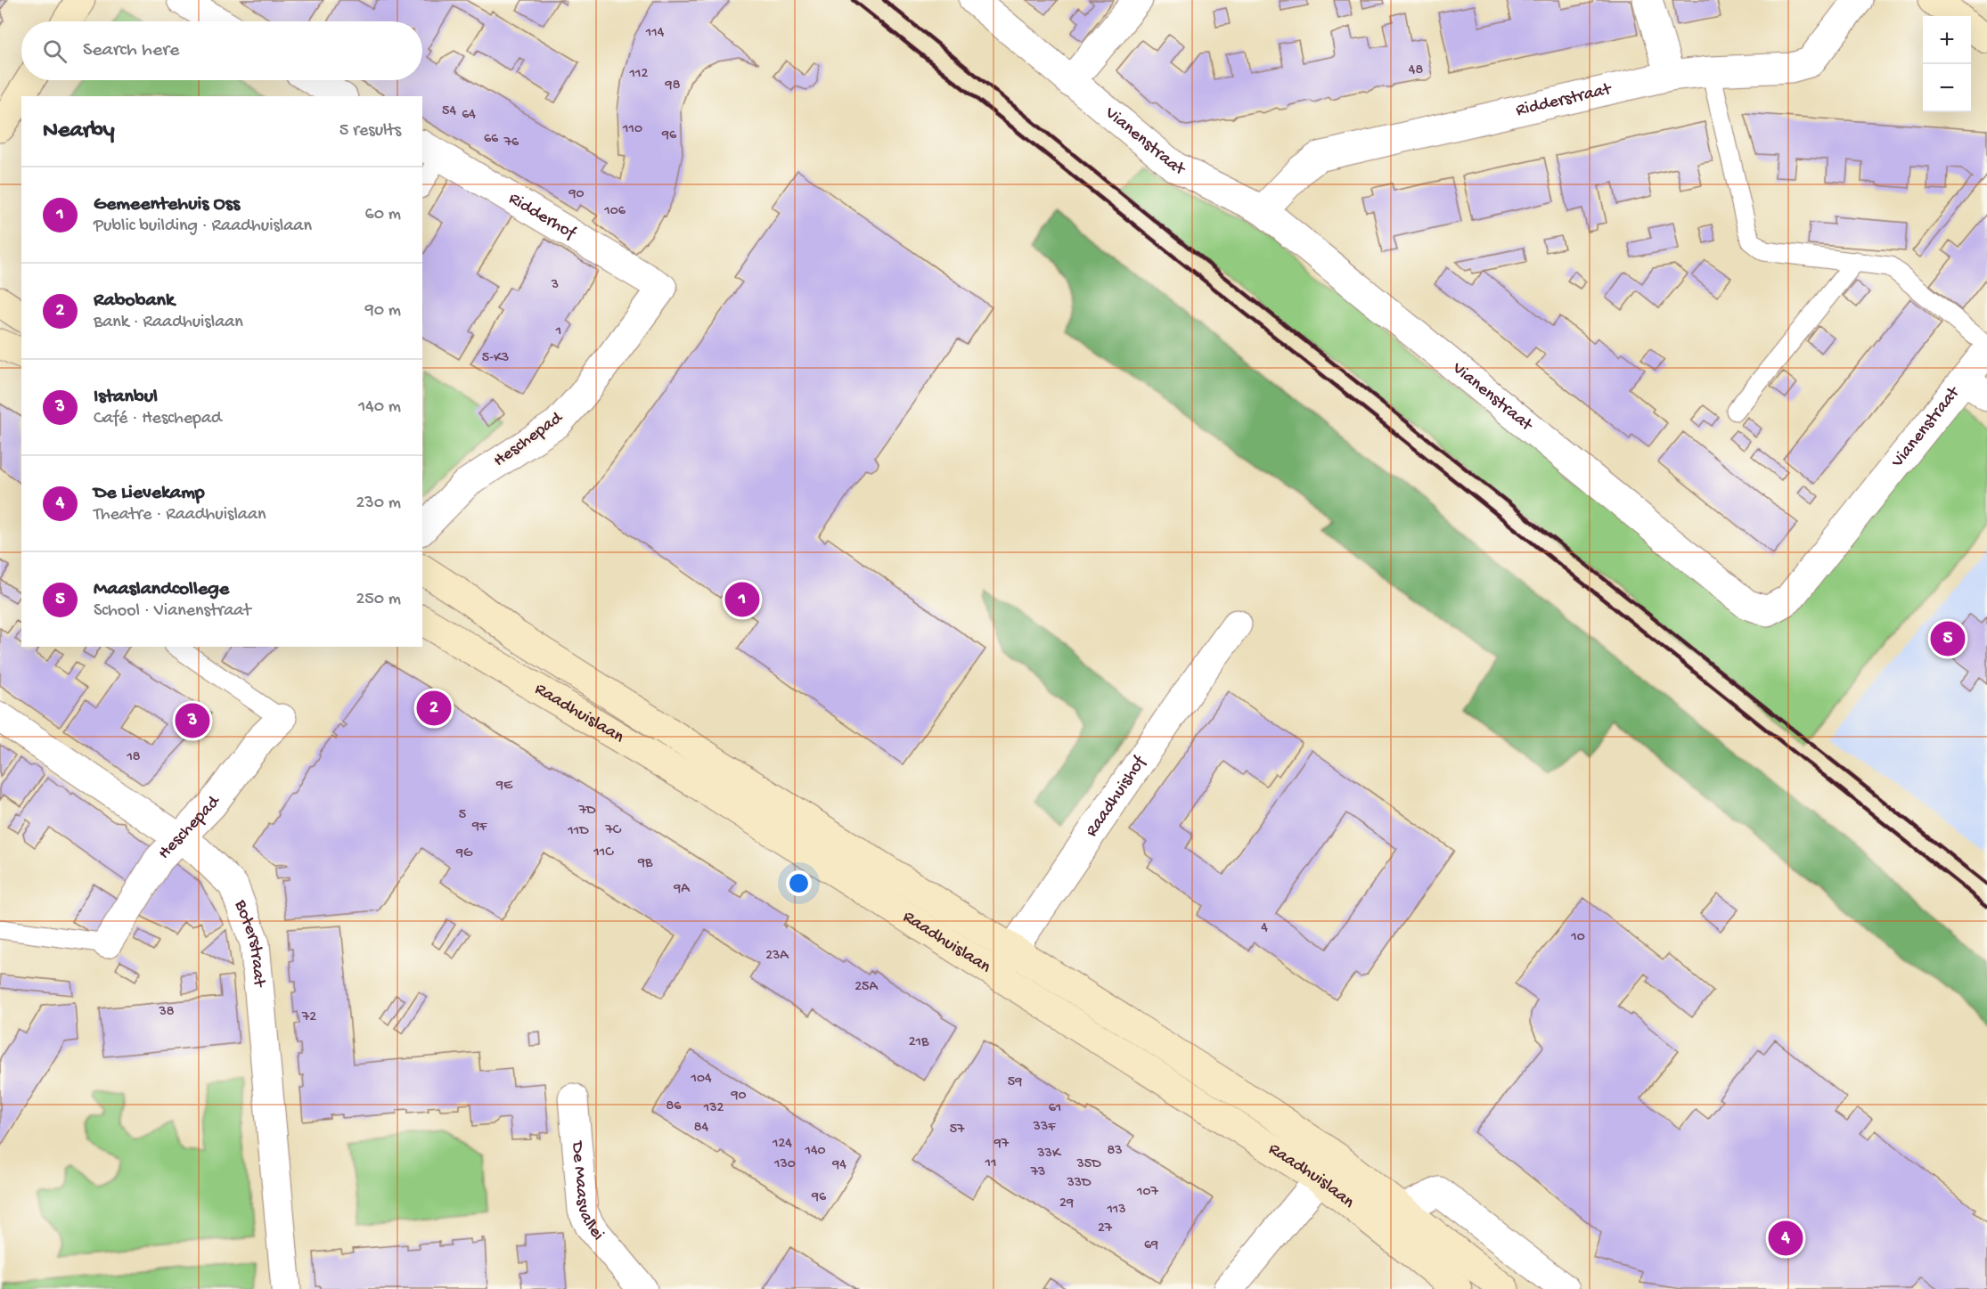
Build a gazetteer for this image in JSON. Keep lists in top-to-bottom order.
{
  "streets": {
    "street": [
      "Ridderstraat",
      "Vianenstraat",
      "Ridderhof",
      "Heschepad",
      "Raadhuislaan",
      "Raadhuishof",
      "Boterstraat",
      "De Maasvallei"
    ]
  },
  "crossings": [
    ["Ridderstraat", "Vianenstraat"],
    ["Ridderhof", "Heschepad"],
    ["Heschepad", "Boterstraat"],
    ["Raadhuislaan", "Raadhuishof"]
  ],
  "house_numbers": [
    "114",
    "48",
    "112",
    "98",
    "54",
    "64",
    "110",
    "96",
    "66",
    "76",
    "90",
    "106",
    "3",
    "1",
    "5-K3",
    "18",
    "9E",
    "7D",
    "5",
    "9F",
    "7C",
    "11D",
    "11C",
    "9G",
    "9B",
    "9A",
    "4",
    "10",
    "23A",
    "25A",
    "38",
    "72",
    "21B",
    "104",
    "59",
    "90",
    "86",
    "132",
    "61",
    "33F",
    "84",
    "57",
    "124",
    "97",
    "140",
    "83",
    "33K",
    "11",
    "130",
    "35D",
    "94",
    "73",
    "33D",
    "107",
    "96",
    "29",
    "113",
    "27",
    "69"
  ],
  "page": {
    "map_buttons": ["+", "−"],
    "search": "Search here",
    "heading": ["Nearby", "5 results"],
    "list": [
      {
        "mark": "1",
        "name": "Gemeentehuis Oss",
        "note": "Public building · Raadhuislaan",
        "value": "60 m"
      },
      {
        "mark": "2",
        "name": "Rabobank",
        "note": "Bank · Raadhuislaan",
        "value": "90 m"
      },
      {
        "mark": "3",
        "name": "Istanbul",
        "note": "Café · Heschepad",
        "value": "140 m"
      },
      {
        "mark": "4",
        "name": "De Lievekamp",
        "note": "Theatre · Raadhuislaan",
        "value": "230 m"
      },
      {
        "mark": "5",
        "name": "Maaslandcollege",
        "note": "School · Vianenstraat",
        "value": "250 m"
      }
    ],
    "pins": [
      "1",
      "5",
      "2",
      "3",
      "4"
    ]
  }
}
